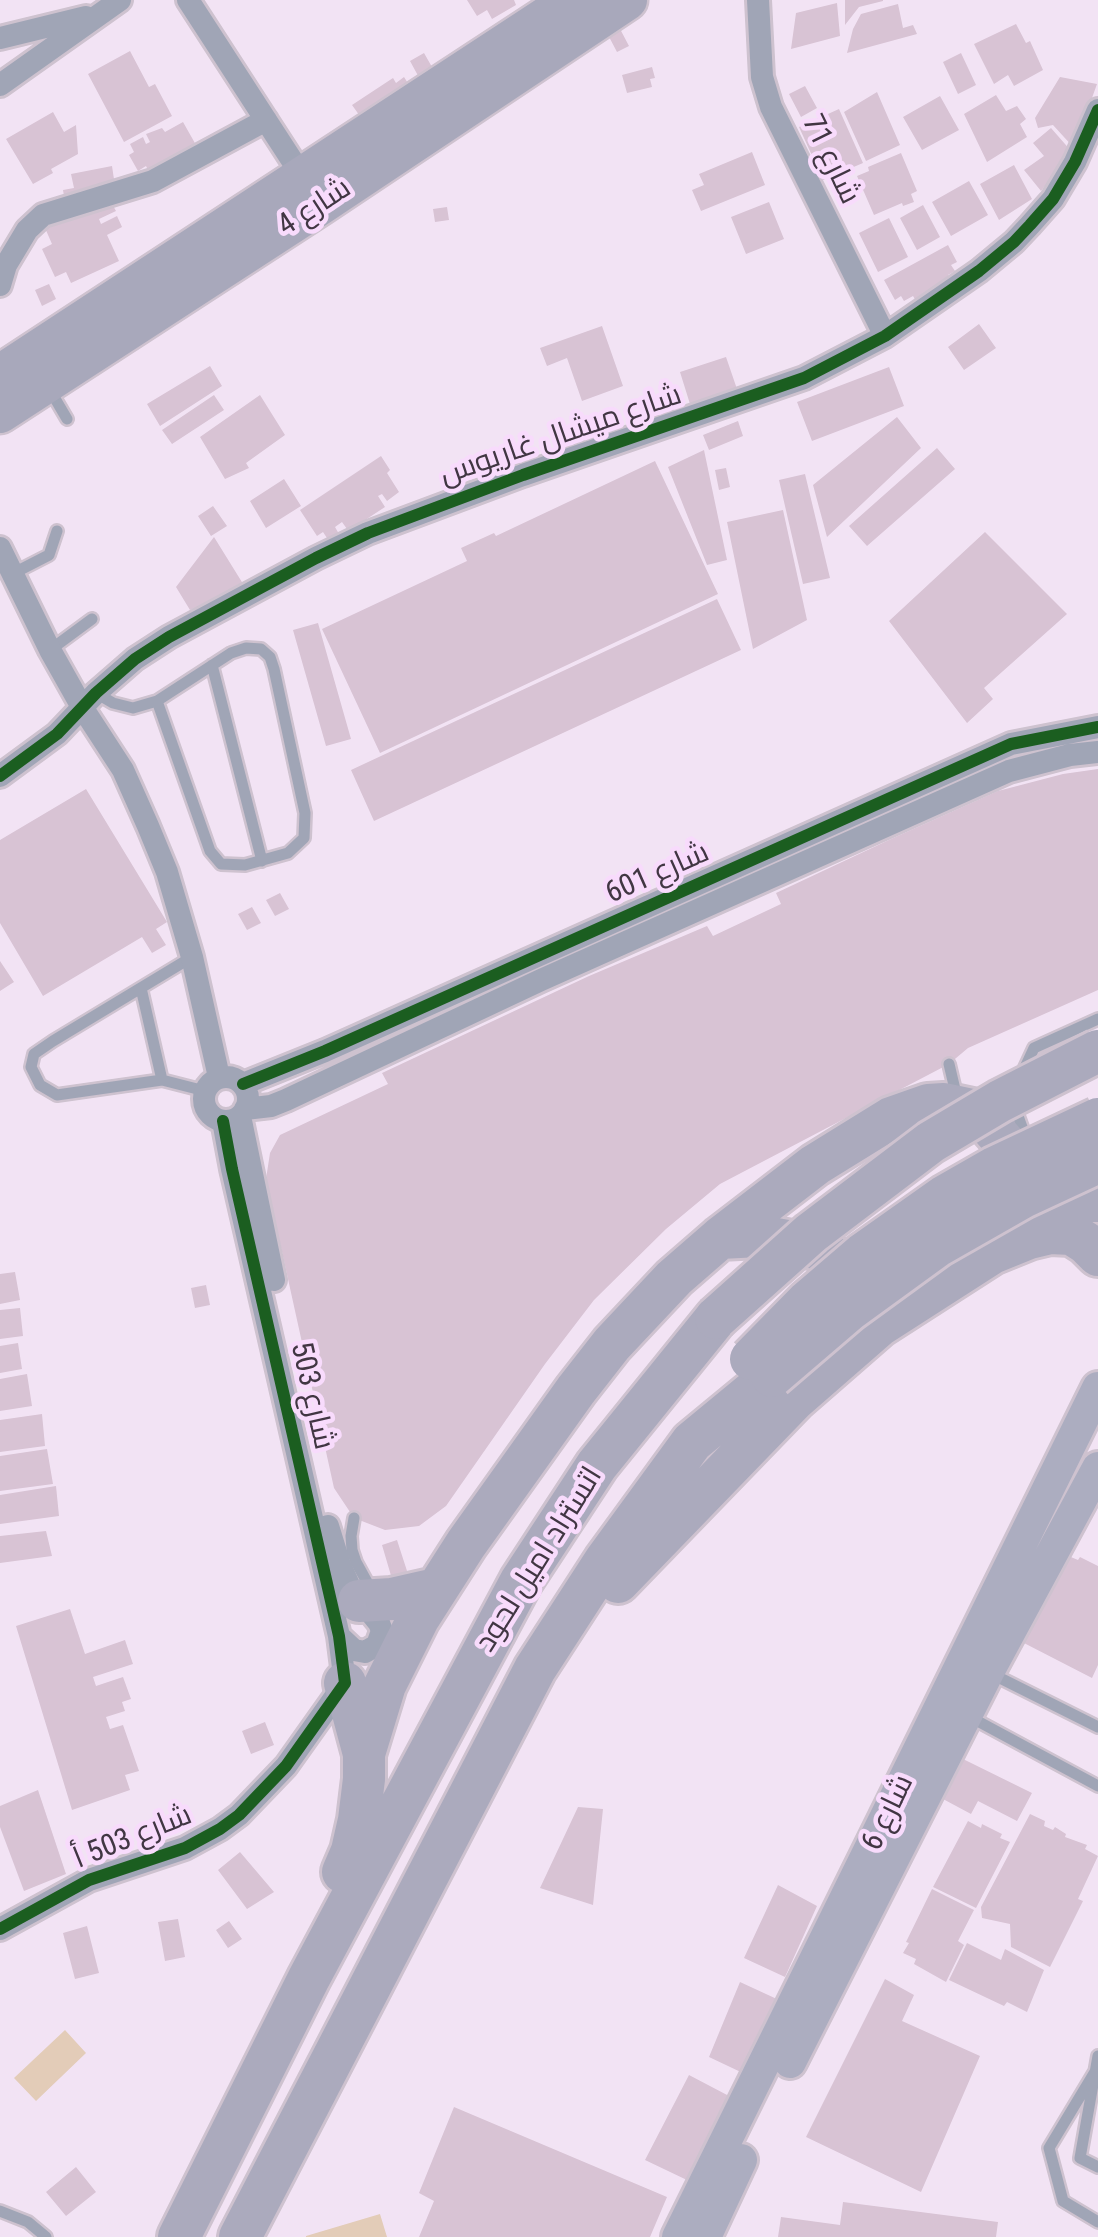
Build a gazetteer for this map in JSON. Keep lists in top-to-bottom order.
{
  "streets": {
    "highway": ["شارع 4", "اتستراد اميل لحود"],
    "main road": ["شارع 6"],
    "street": [
      "شارع 71",
      "شارع ميشال غاريوس",
      "شارع 601",
      "شارع 503",
      "شارع 503 أ"
    ]
  },
  "crossings": [
    ["شارع 71", "شارع ميشال غاريوس"],
    ["شارع 601", "شارع 503"],
    ["شارع 503", "شارع 503 أ"]
  ]
}
